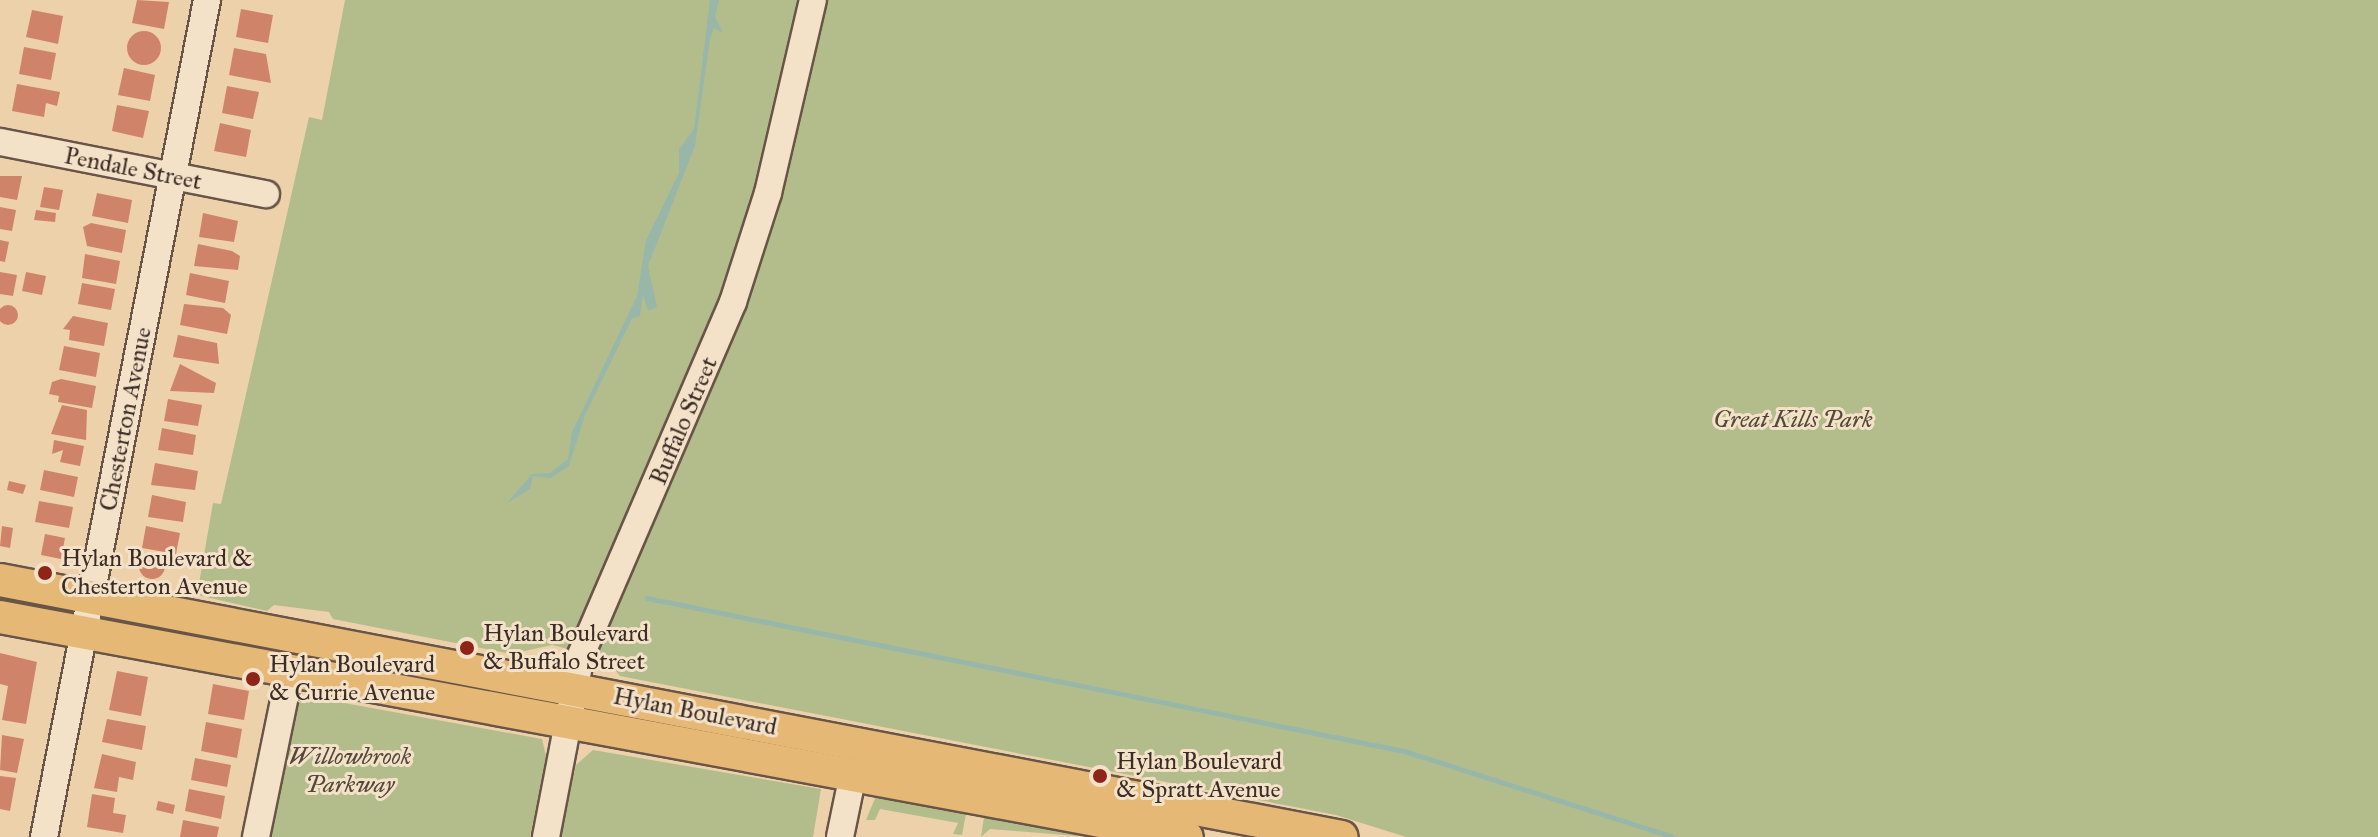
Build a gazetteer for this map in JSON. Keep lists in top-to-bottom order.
{
  "streets": {
    "main road": ["Hylan Boulevard"],
    "street": ["Pendale Street", "Chesterton Avenue", "Buffalo Street"]
  },
  "crossings": [
    ["Pendale Street", "Chesterton Avenue"],
    ["Chesterton Avenue", "Hylan Boulevard"],
    ["Buffalo Street", "Hylan Boulevard"]
  ],
  "parks": ["Great Kills Park", "Willowbrook Parkway"],
  "places": [
    "Hylan Boulevard & Chesterton Avenue",
    "Hylan Boulevard & Buffalo Street",
    "Hylan Boulevard & Currie Avenue",
    "Hylan Boulevard & Spratt Avenue"
  ]
}
